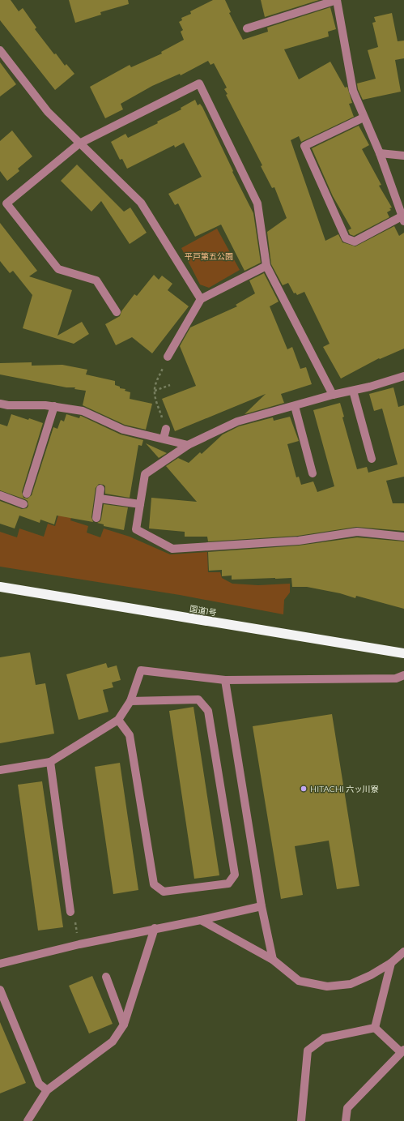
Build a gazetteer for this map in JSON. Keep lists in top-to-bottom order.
{
  "streets": {
    "highway": ["国道1号"]
  },
  "parks": ["平戸第五公園"],
  "places": ["HITACHI 六ッ川寮"]
}
